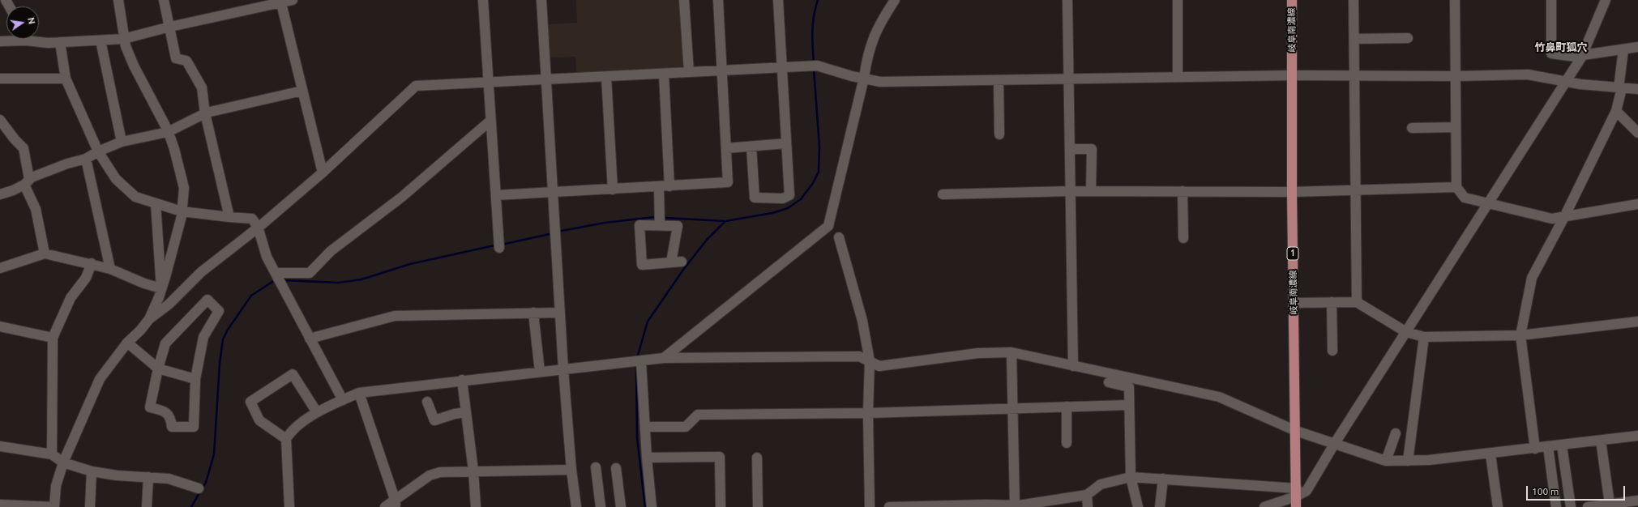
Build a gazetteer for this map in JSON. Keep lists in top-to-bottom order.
{
  "streets": {
    "main road": ["岐阜南濃線", "1"]
  },
  "districts": ["竹鼻町狐穴"],
  "scale_bar": "100 m",
  "north": "right"
}
